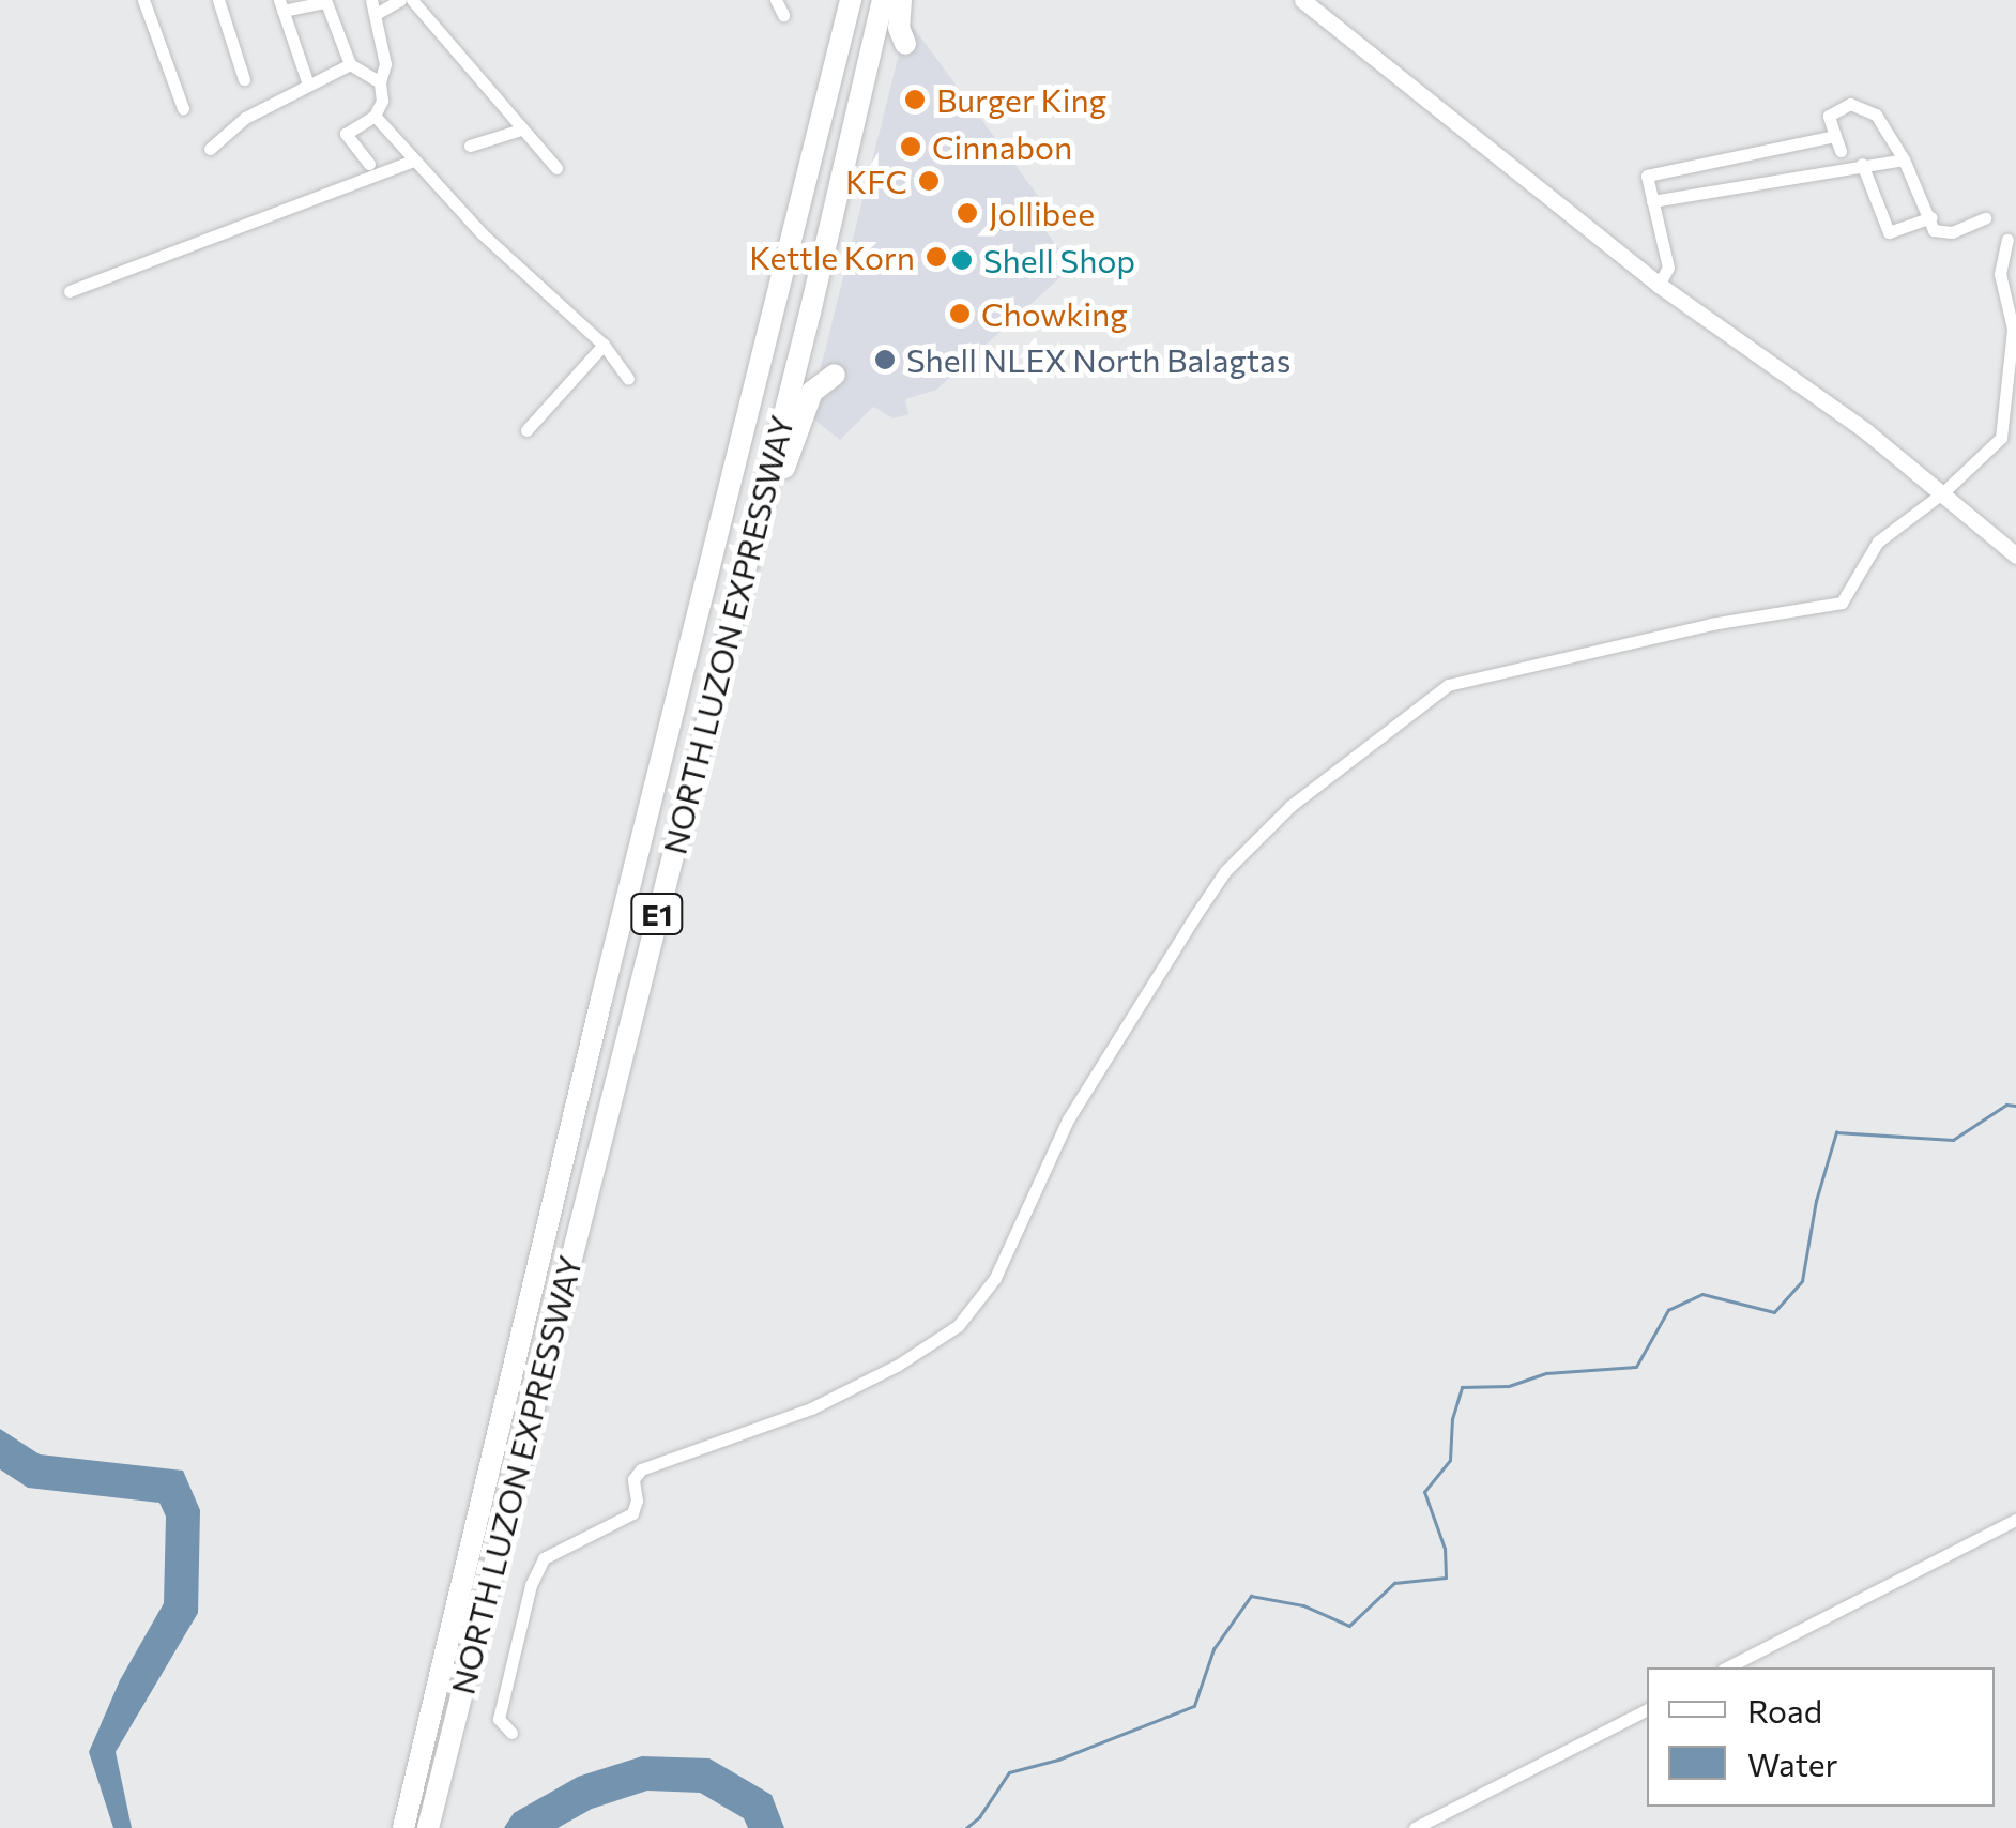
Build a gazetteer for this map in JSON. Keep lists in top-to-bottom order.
{
  "streets": {
    "highway": ["NORTH LUZON EXPRESSWAY", "E1"]
  },
  "places": [
    "Burger King",
    "Cinnabon",
    "KFC",
    "Jollibee",
    "Kettle Korn",
    "Shell Shop",
    "Chowking",
    "Shell NLEX North Balagtas"
  ],
  "legend": ["Road", "Water"]
}
